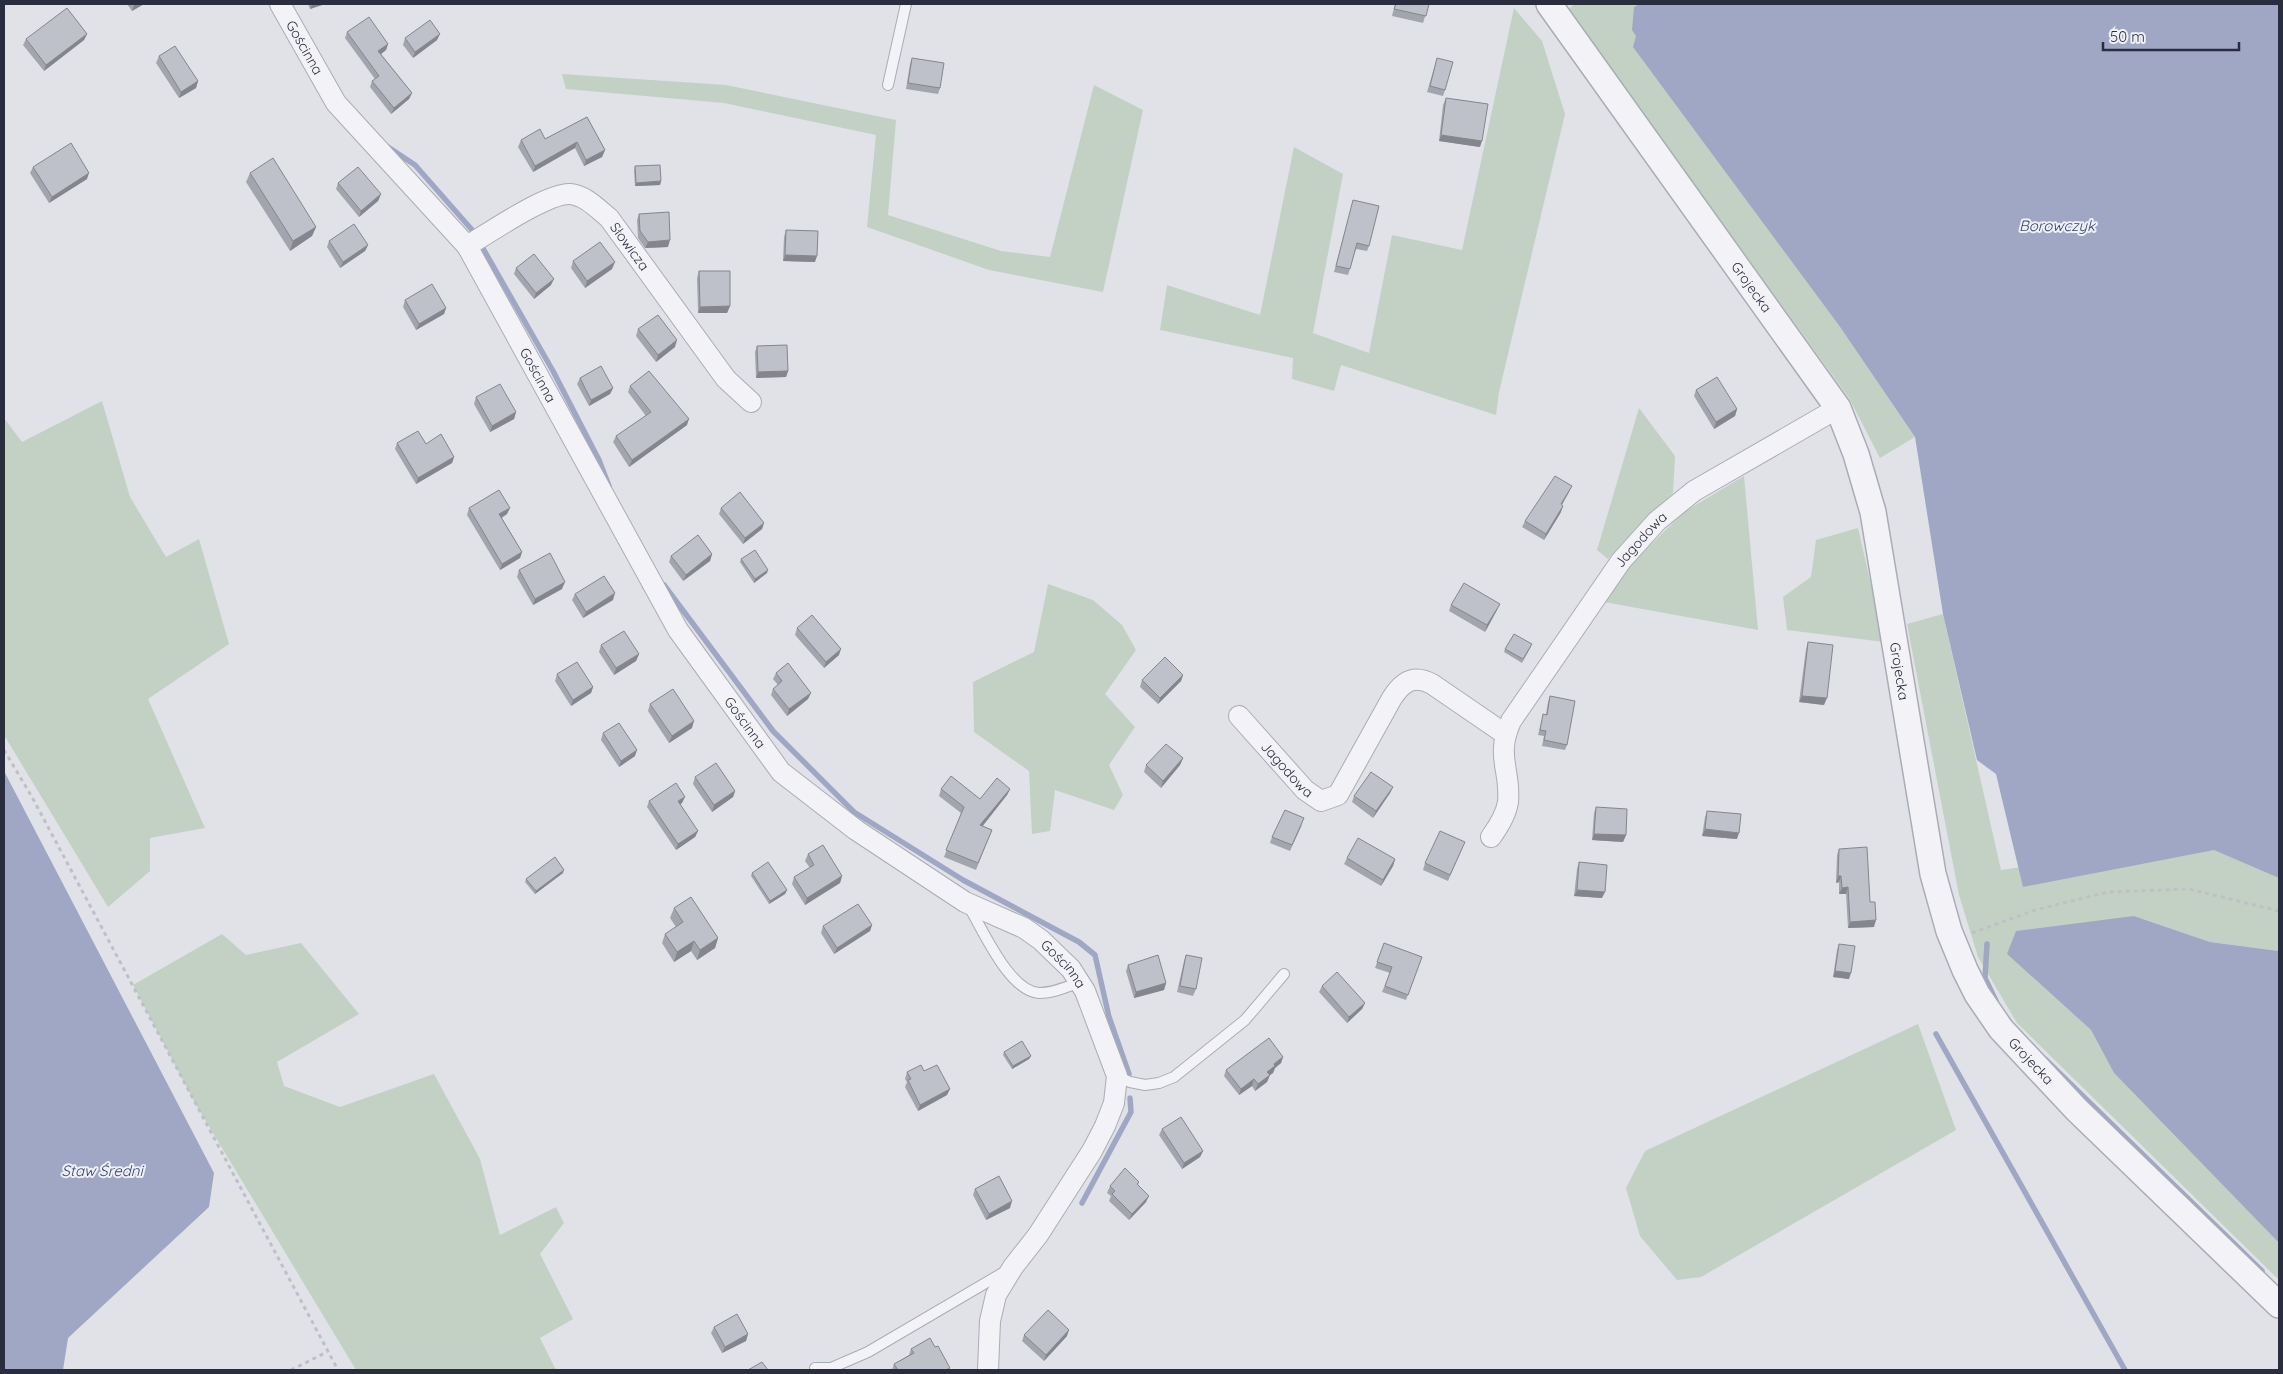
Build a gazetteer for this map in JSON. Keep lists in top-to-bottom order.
{
  "streets": {
    "street": [
      "Gościnna",
      "Słowicza",
      "Grojecka",
      "Jagodowa"
    ]
  },
  "crossings": [
    ["Gościnna", "Słowicza"],
    ["Grojecka", "Jagodowa"]
  ],
  "water": ["Borowczyk", "Staw Średni"],
  "scale_bar": "50 m"
}
